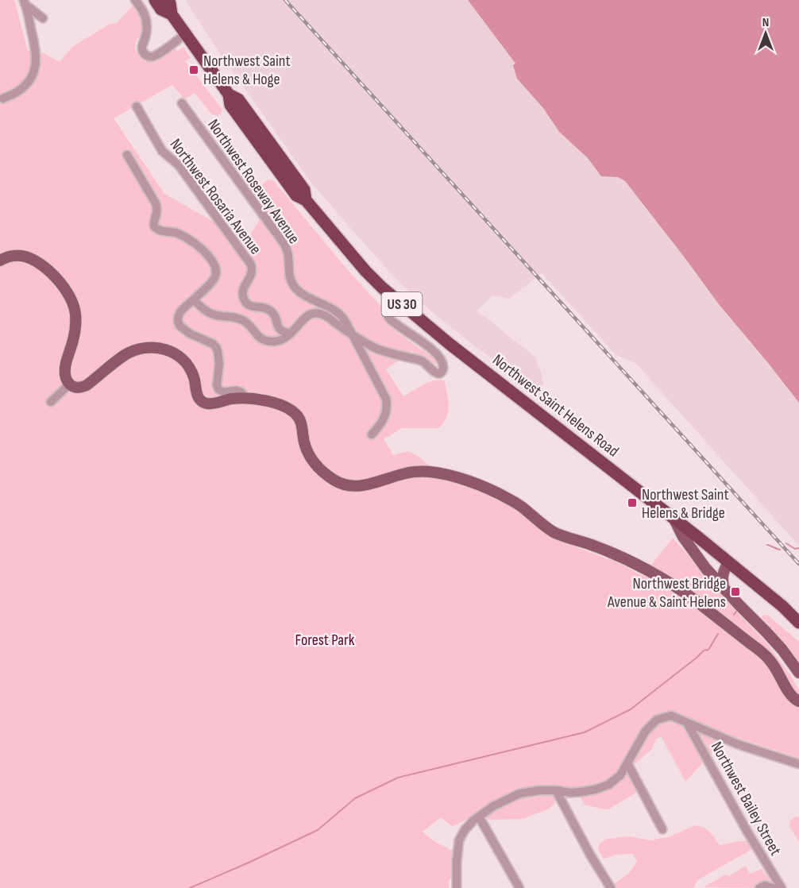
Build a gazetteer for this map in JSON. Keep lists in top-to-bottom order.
{
  "streets": {
    "highway": ["US 30", "Northwest Saint Helens Road"],
    "street": ["Northwest Roseway Avenue", "Northwest Rosaria Avenue", "Northwest Bailey Street"]
  },
  "parks": ["Forest Park"],
  "places": {
    "transit": ["Northwest Saint Helens & Hoge", "Northwest Saint Helens & Bridge", "Northwest Bridge Avenue & Saint Helens"]
  },
  "north": "top"
}
